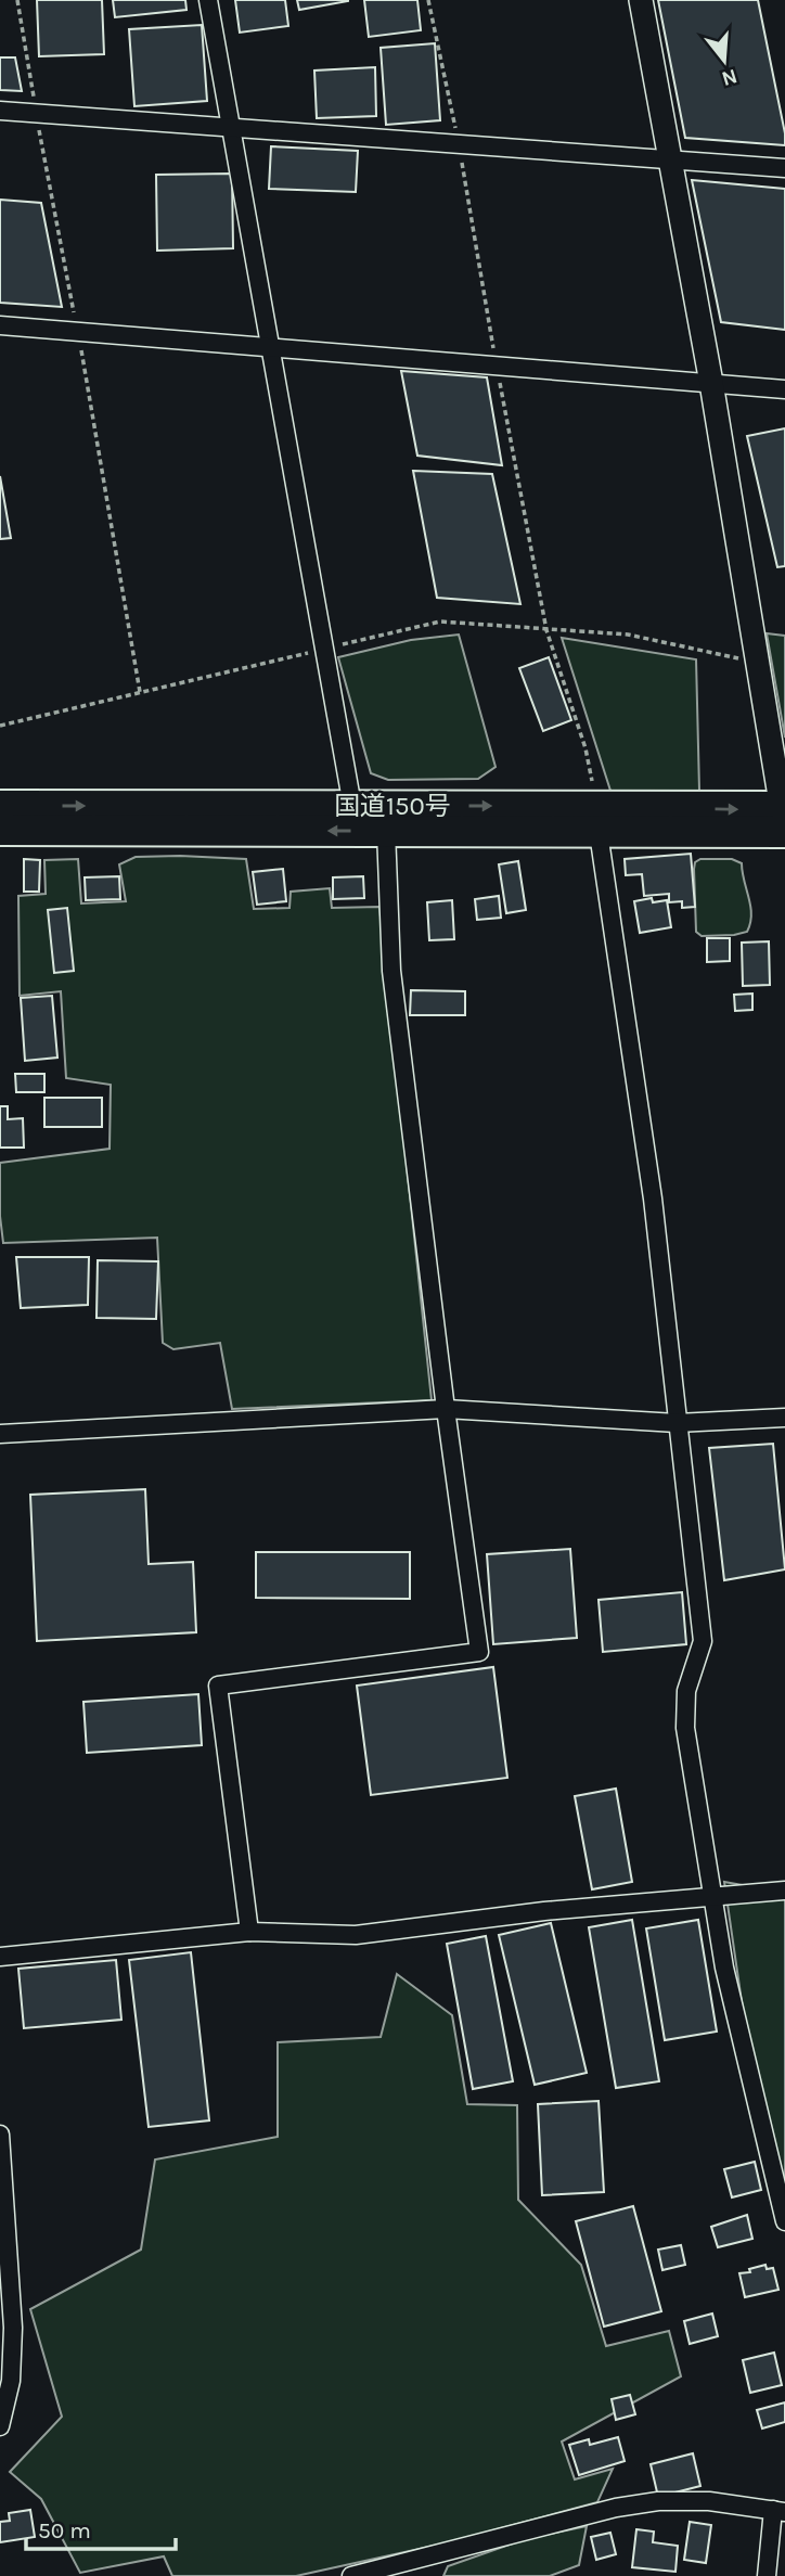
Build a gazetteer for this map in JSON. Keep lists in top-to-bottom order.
{
  "streets": {
    "highway": ["国道150号"]
  },
  "scale_bar": "50 m",
  "north": "bottom"
}
